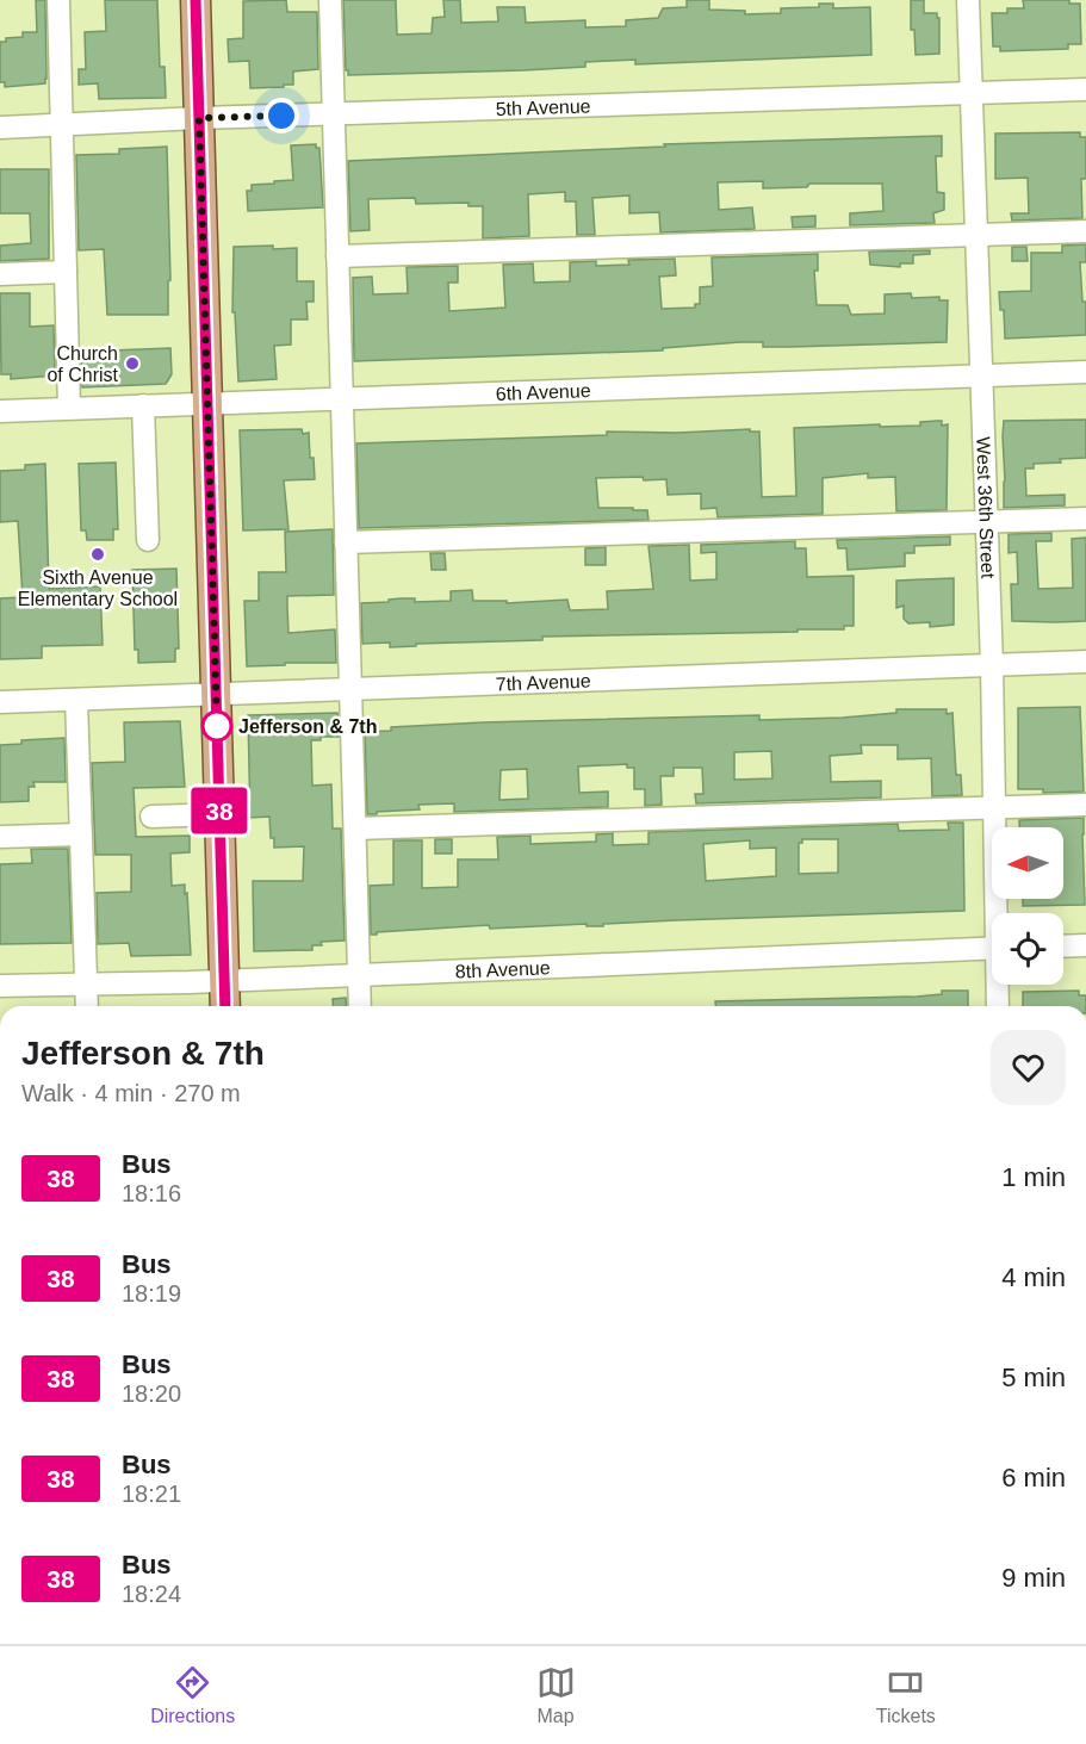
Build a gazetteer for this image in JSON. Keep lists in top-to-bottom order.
{
  "streets": {
    "street": [
      "5th Avenue",
      "6th Avenue",
      "West 36th Street",
      "7th Avenue",
      "8th Avenue"
    ]
  },
  "crossings": [
    ["5th Avenue", "West 36th Street"],
    ["6th Avenue", "West 36th Street"],
    ["West 36th Street", "7th Avenue"]
  ],
  "places": ["Church of Christ", "Sixth Avenue Elementary School", "Jefferson & 7th"],
  "lines": ["bus line 38"],
  "north": "left",
  "page": {
    "on_map": "38",
    "heading": ["Jefferson & 7th", "Walk · 4 min · 270 m"],
    "list": [
      {
        "mark": "38",
        "name": "Bus",
        "note": "18:16",
        "value": "1 min"
      },
      {
        "mark": "38",
        "name": "Bus",
        "note": "18:19",
        "value": "4 min"
      },
      {
        "mark": "38",
        "name": "Bus",
        "note": "18:20",
        "value": "5 min"
      },
      {
        "mark": "38",
        "name": "Bus",
        "note": "18:21",
        "value": "6 min"
      },
      {
        "mark": "38",
        "name": "Bus",
        "note": "18:24",
        "value": "9 min"
      }
    ],
    "tabs": ["Directions", "Map", "Tickets"]
  }
}
